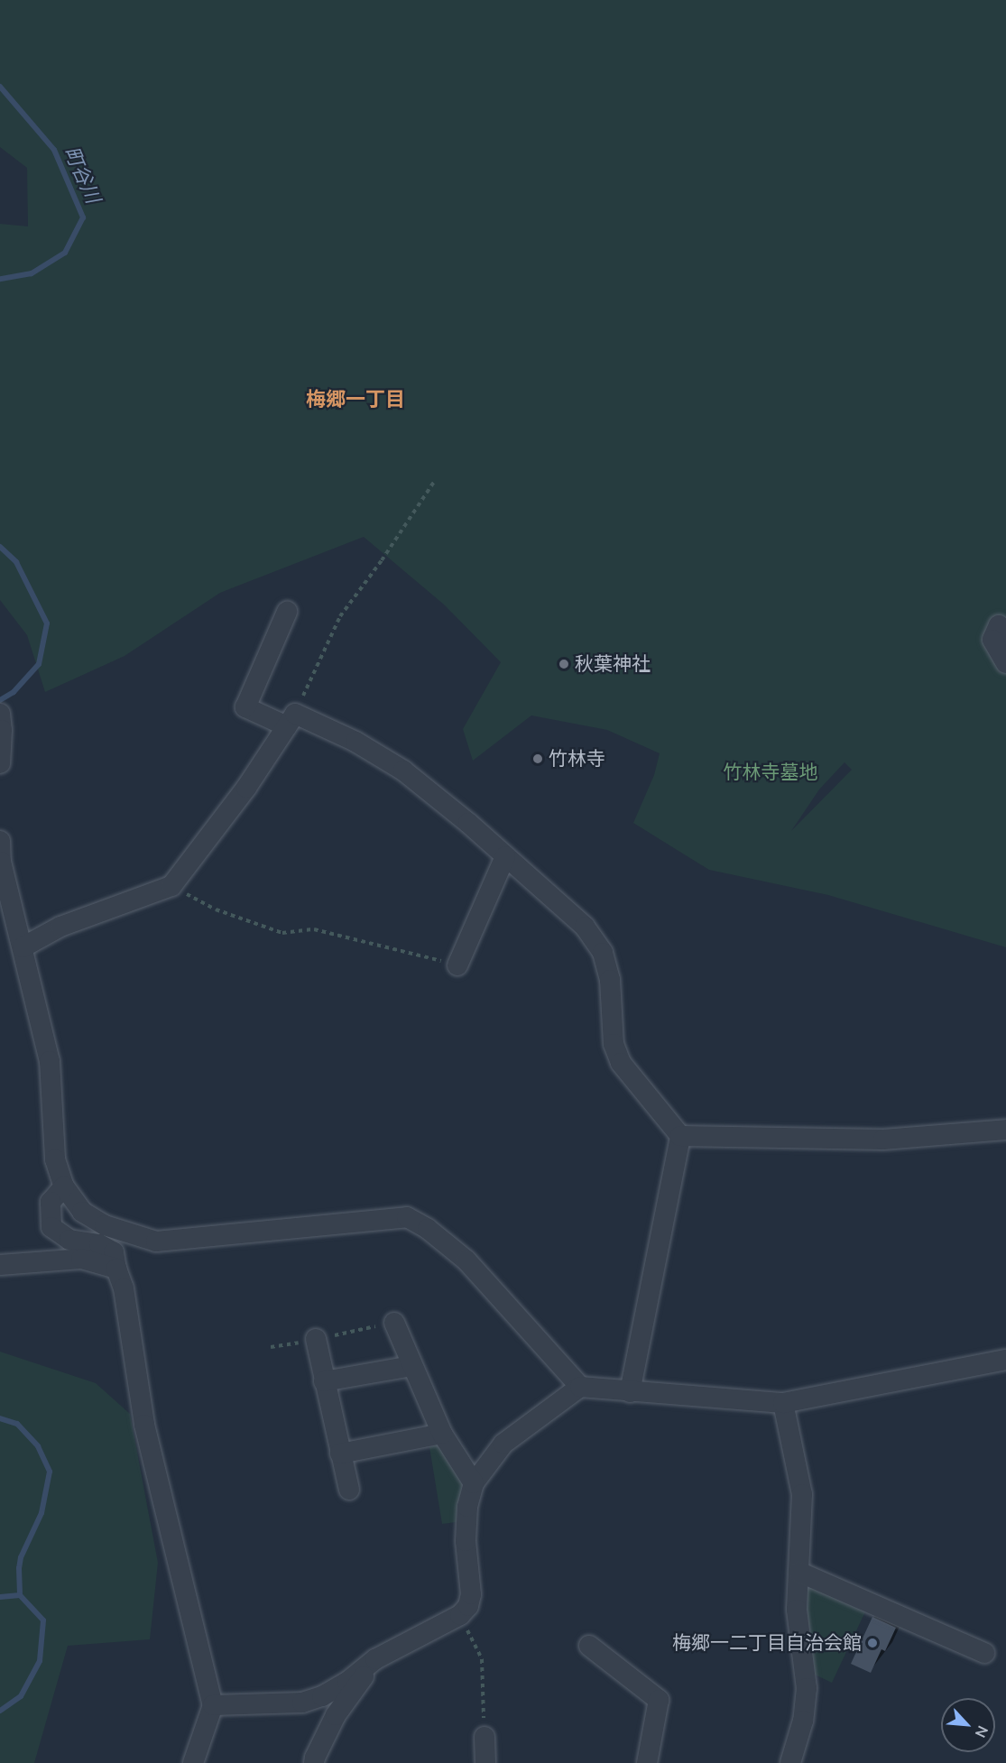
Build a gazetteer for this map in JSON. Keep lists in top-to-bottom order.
{
  "districts": ["梅郷一丁目"],
  "water": ["町谷川"],
  "parks": ["竹林寺墓地"],
  "places": ["秋葉神社", "竹林寺", "梅郷一二丁目自治会館"],
  "north": "bottom right"
}
